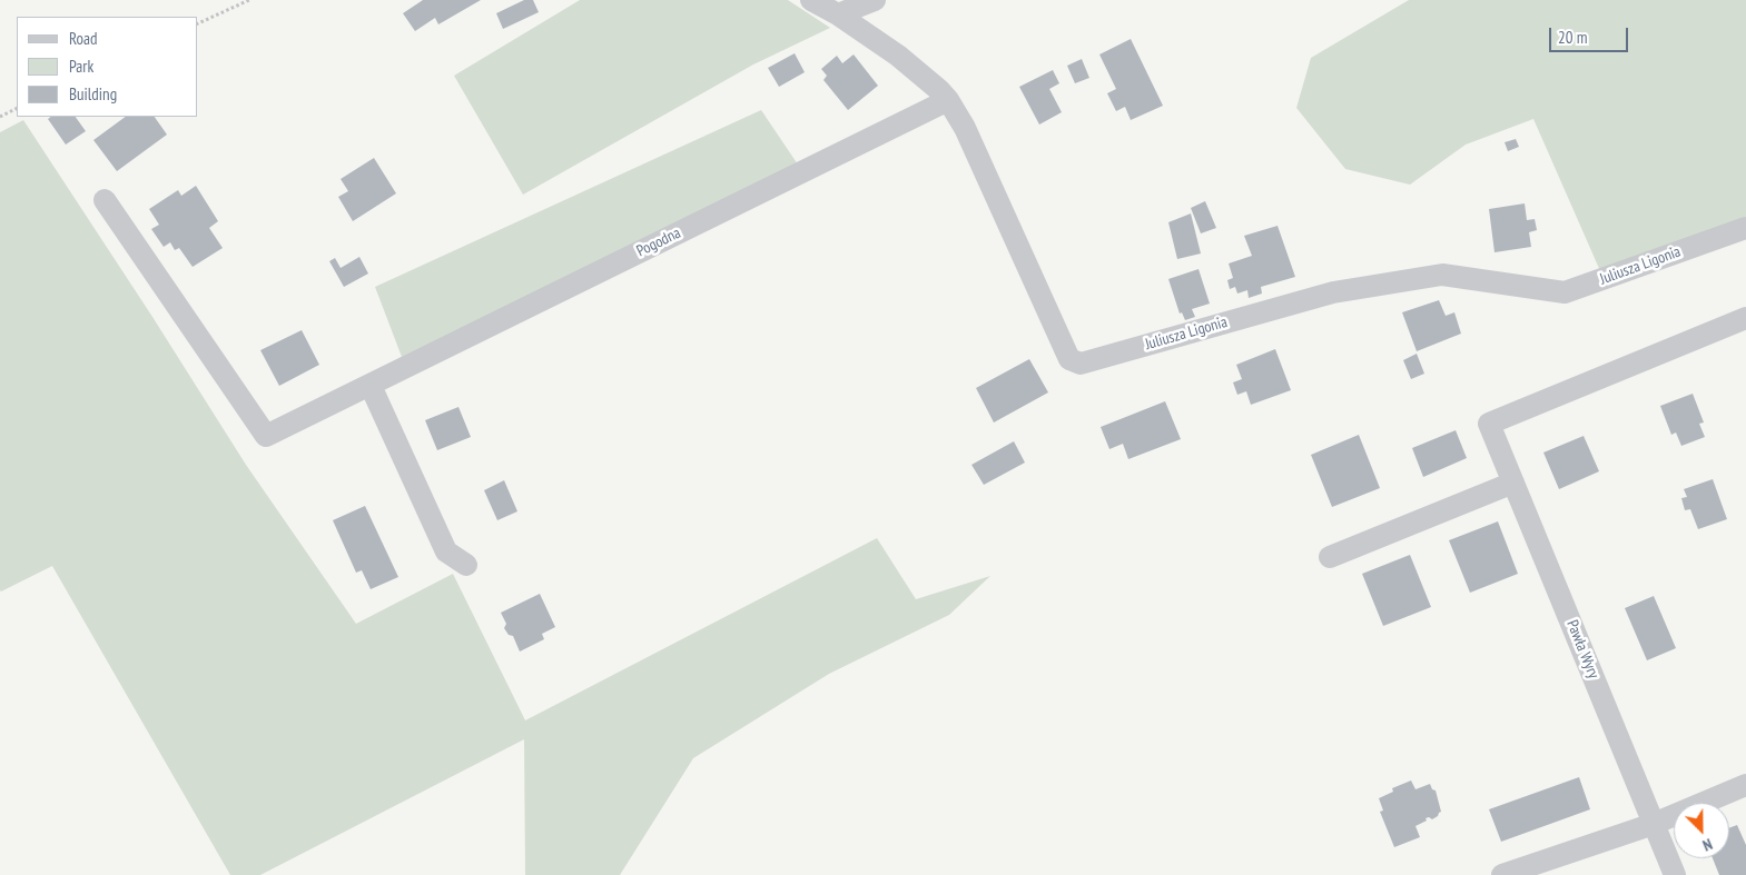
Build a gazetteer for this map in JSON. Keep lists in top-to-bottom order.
{
  "streets": {
    "street": ["Pogodna", "Juliusza Ligonia", "Pawła Wyry"]
  },
  "crossings": [
    ["Pogodna", "Juliusza Ligonia"]
  ],
  "legend": ["Road", "Park", "Building"],
  "scale_bar": "20 m",
  "north": "bottom right"
}
